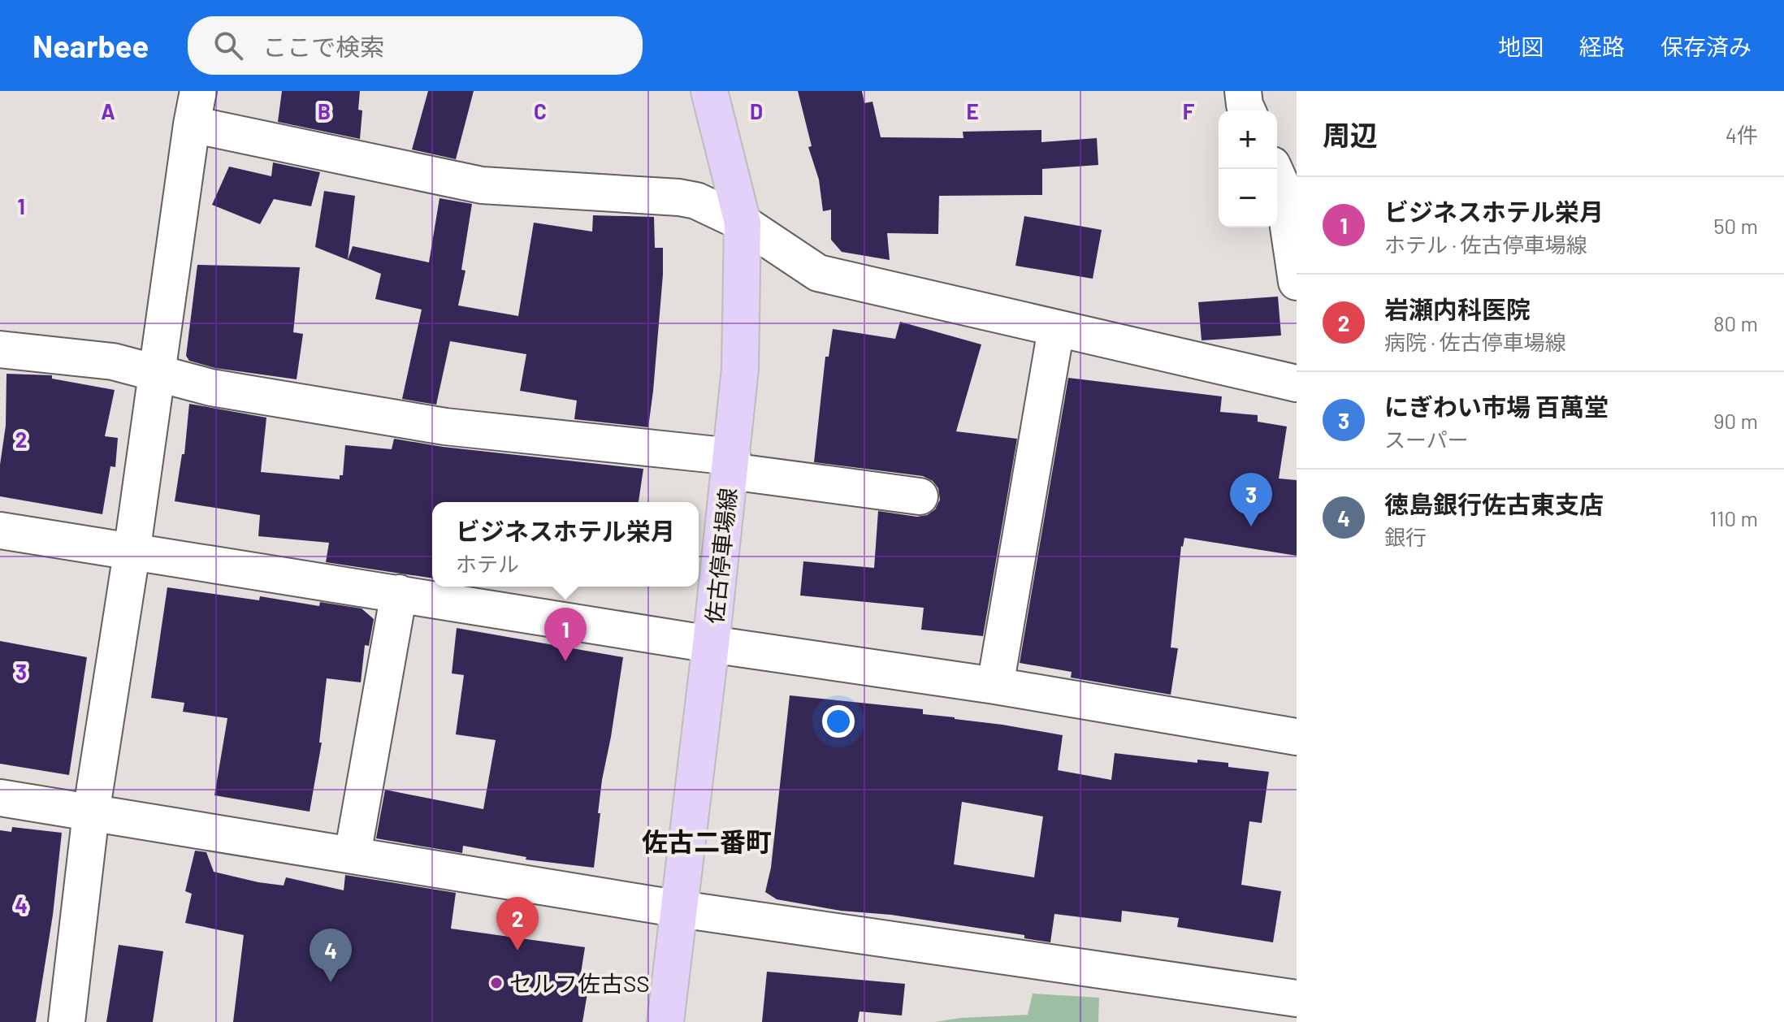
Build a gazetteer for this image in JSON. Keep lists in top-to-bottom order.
{
  "streets": {
    "main road": ["佐古停車場線"]
  },
  "districts": ["佐古二番町"],
  "places": ["セルフ佐古SS"],
  "page": {
    "header": "Nearbee",
    "search": "ここで検索",
    "nav": ["地図", "経路", "保存済み"],
    "heading": ["周辺", "4件"],
    "map_buttons": ["+", "−"],
    "list": [
      {
        "mark": "1",
        "name": "ビジネスホテル栄月",
        "note": "ホテル · 佐古停車場線",
        "value": "50 m"
      },
      {
        "mark": "2",
        "name": "岩瀬内科医院",
        "note": "病院 · 佐古停車場線",
        "value": "80 m"
      },
      {
        "mark": "3",
        "name": "にぎわい市場 百萬堂",
        "note": "スーパー",
        "value": "90 m"
      },
      {
        "mark": "4",
        "name": "徳島銀行佐古東支店",
        "note": "銀行",
        "value": "110 m"
      }
    ],
    "pins": [
      "3",
      "1",
      "2",
      "4"
    ],
    "popup": ["ビジネスホテル栄月", "ホテル"]
  },
  "grid": {
    "columns": [
      "A",
      "B",
      "C",
      "D",
      "E",
      "F"
    ],
    "rows": [
      "1",
      "2",
      "3",
      "4"
    ]
  }
}
